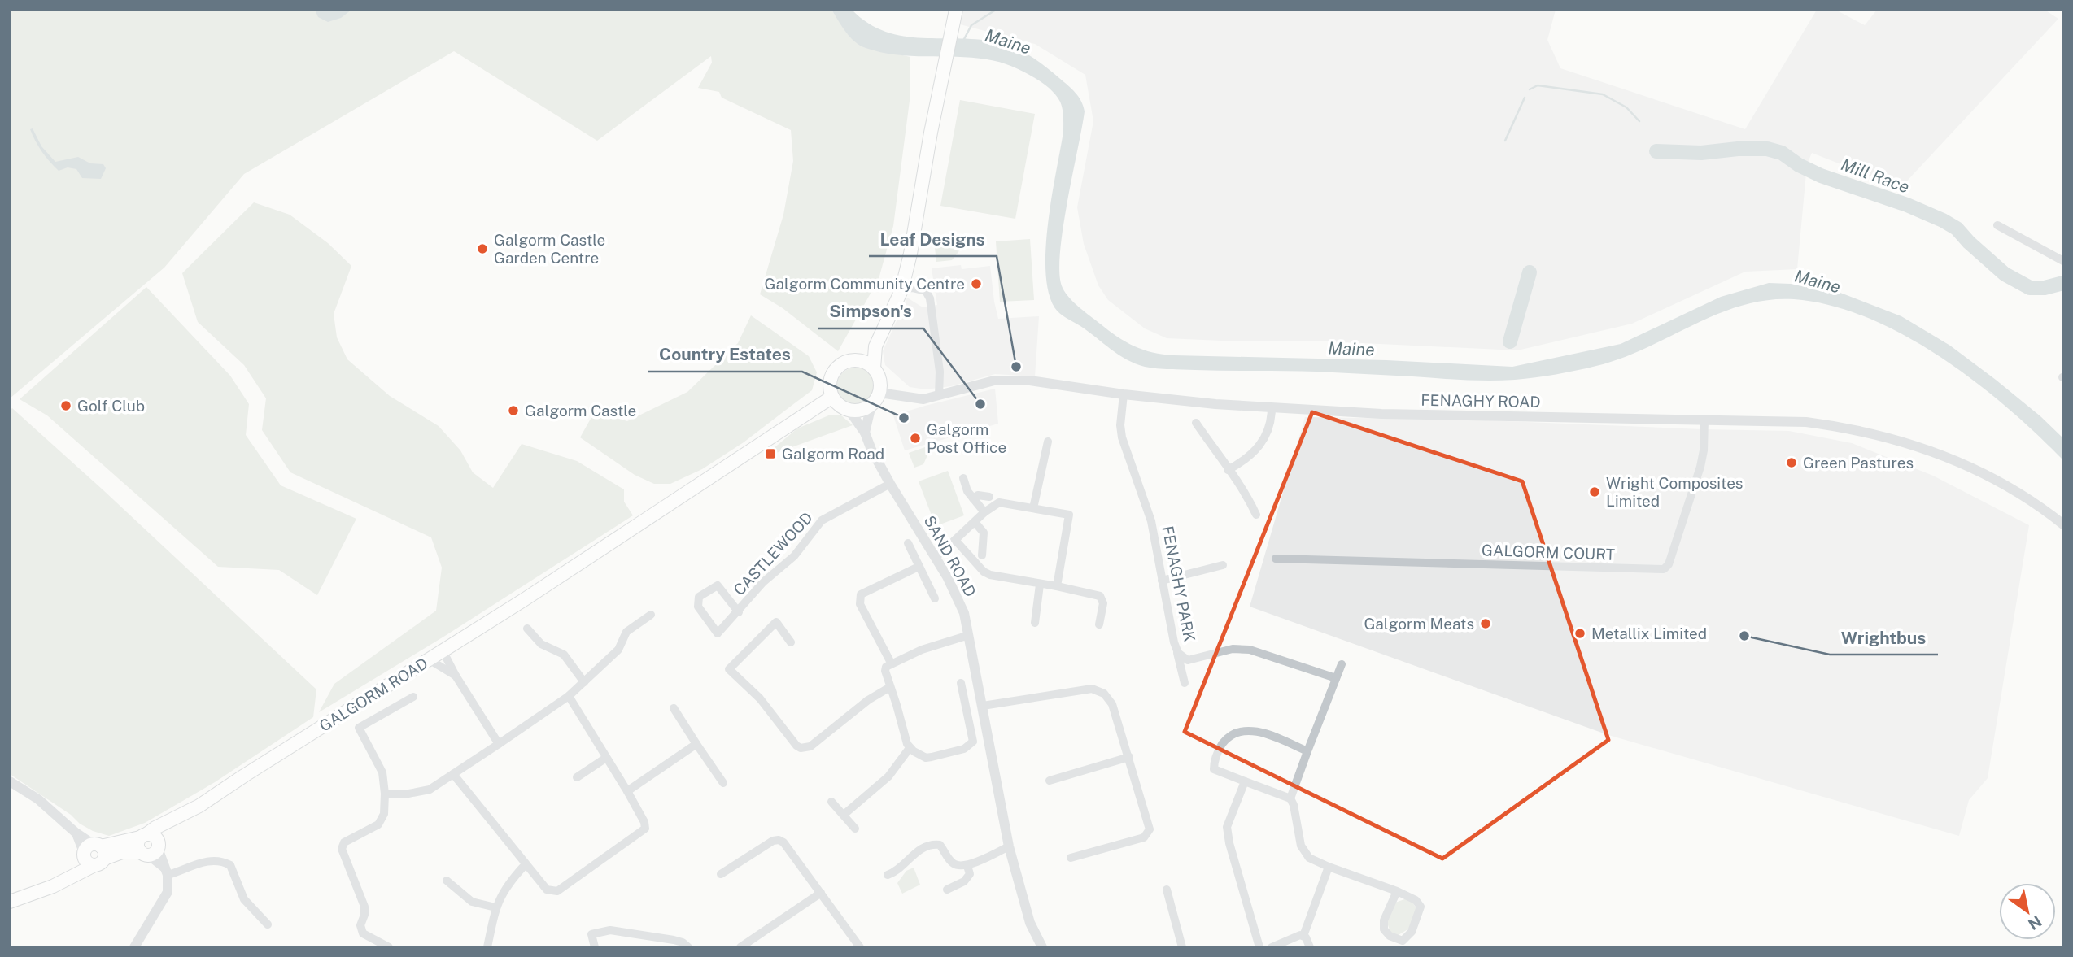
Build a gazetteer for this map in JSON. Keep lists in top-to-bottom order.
{
  "streets": {
    "main road": ["GALGORM ROAD"],
    "street": [
      "FENAGHY ROAD",
      "GALGORM COURT",
      "CASTLEWOOD",
      "SAND ROAD",
      "FENAGHY PARK"
    ]
  },
  "crossings": [
    ["FENAGHY ROAD", "GALGORM COURT"],
    ["FENAGHY ROAD", "SAND ROAD"],
    ["FENAGHY ROAD", "FENAGHY PARK"],
    ["FENAGHY ROAD", "GALGORM ROAD"],
    ["CASTLEWOOD", "SAND ROAD"],
    ["SAND ROAD", "GALGORM ROAD"]
  ],
  "water": ["Maine", "Mill Race"],
  "places": {
    "other": [
      "Galgorm Castle Garden Centre",
      "Galgorm Community Centre",
      "Leaf Designs",
      "Simpson's",
      "Golf Club",
      "Galgorm Castle",
      "Country Estates",
      "Galgorm Post Office",
      "Green Pastures",
      "Wright Composites Limited",
      "Galgorm Meats",
      "Metallix Limited",
      "Wrightbus"
    ],
    "transit": ["Galgorm Road"]
  },
  "north": "bottom right"
}
